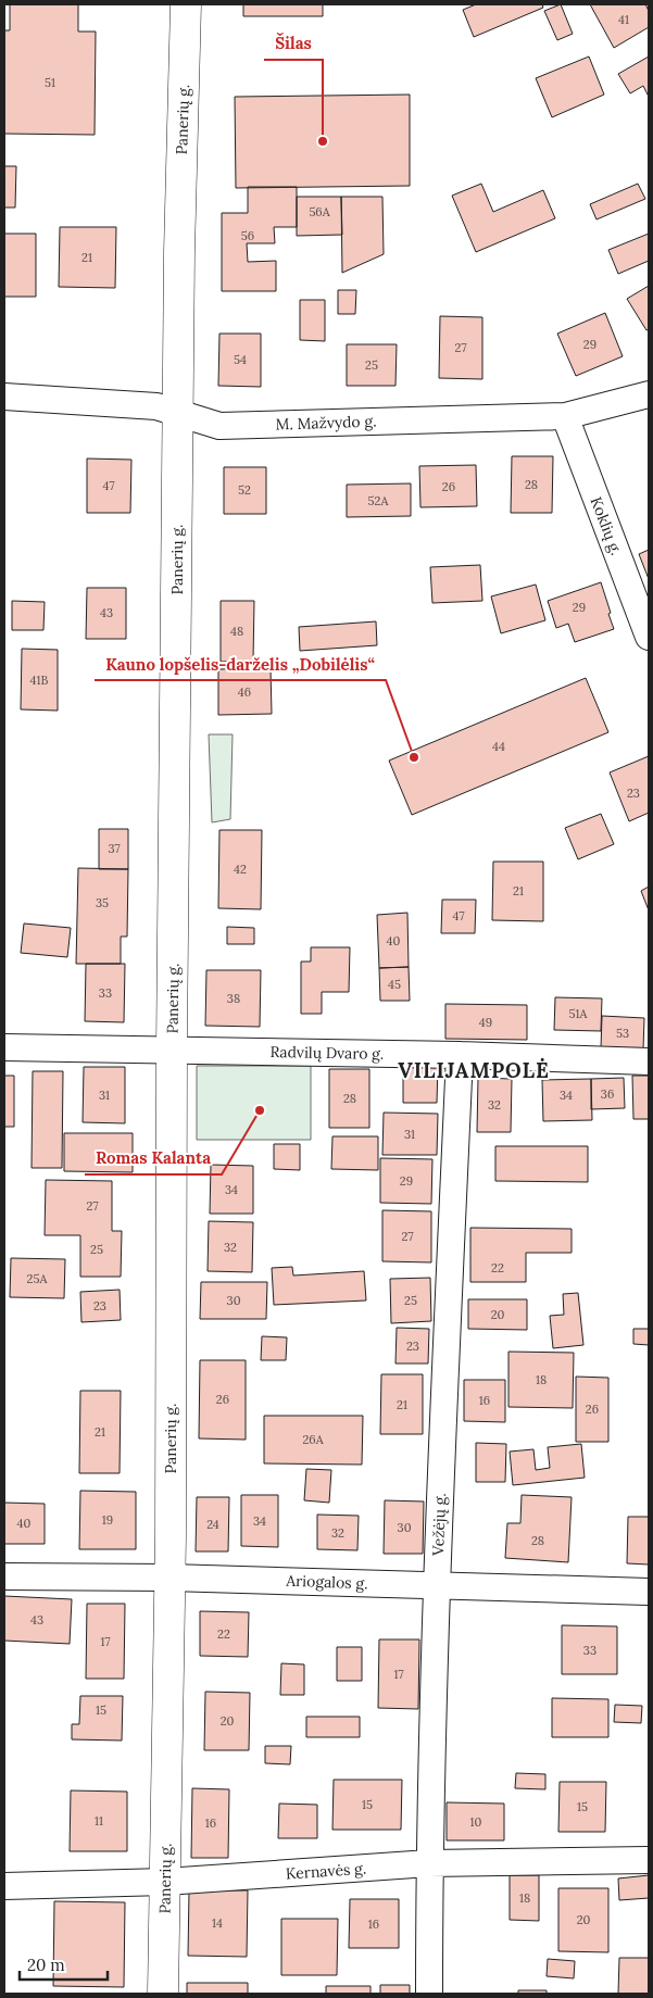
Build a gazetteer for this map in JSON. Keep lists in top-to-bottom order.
{
  "streets": {
    "street": [
      "Panerių g.",
      "M. Mažvydo g.",
      "Koklių g.",
      "Radvilų Dvaro g.",
      "Vežėjų g.",
      "Ariogalos g.",
      "Kernavės g."
    ]
  },
  "crossings": [
    ["Panerių g.", "M. Mažvydo g."],
    ["Panerių g.", "Radvilų Dvaro g."],
    ["Panerių g.", "Ariogalos g."],
    ["Panerių g.", "Kernavės g."],
    ["M. Mažvydo g.", "Koklių g."],
    ["Radvilų Dvaro g.", "Vežėjų g."],
    ["Vežėjų g.", "Ariogalos g."],
    ["Vežėjų g.", "Kernavės g."]
  ],
  "districts": ["VILIJAMPOLĖ"],
  "places": ["Šilas", "Kauno lopšelis-darželis „Dobilėlis“", "Romas Kalanta"],
  "house_numbers": [
    "41",
    "51",
    "56A",
    "56",
    "21",
    "29",
    "27",
    "54",
    "25",
    "28",
    "47",
    "26",
    "52",
    "52A",
    "29",
    "43",
    "48",
    "41B",
    "46",
    "44",
    "23",
    "37",
    "42",
    "21",
    "35",
    "47",
    "40",
    "45",
    "33",
    "38",
    "51A",
    "49",
    "53",
    "36",
    "31",
    "34",
    "28",
    "32",
    "31",
    "29",
    "34",
    "27",
    "27",
    "32",
    "25",
    "22",
    "25A",
    "30",
    "25",
    "23",
    "20",
    "23",
    "18",
    "26",
    "16",
    "21",
    "26",
    "21",
    "26A",
    "19",
    "34",
    "40",
    "24",
    "30",
    "32",
    "28",
    "43",
    "22",
    "17",
    "33",
    "17",
    "15",
    "20",
    "15",
    "15",
    "11",
    "10",
    "16",
    "18",
    "20",
    "14",
    "16"
  ],
  "scale_bar": "20 m"
}
